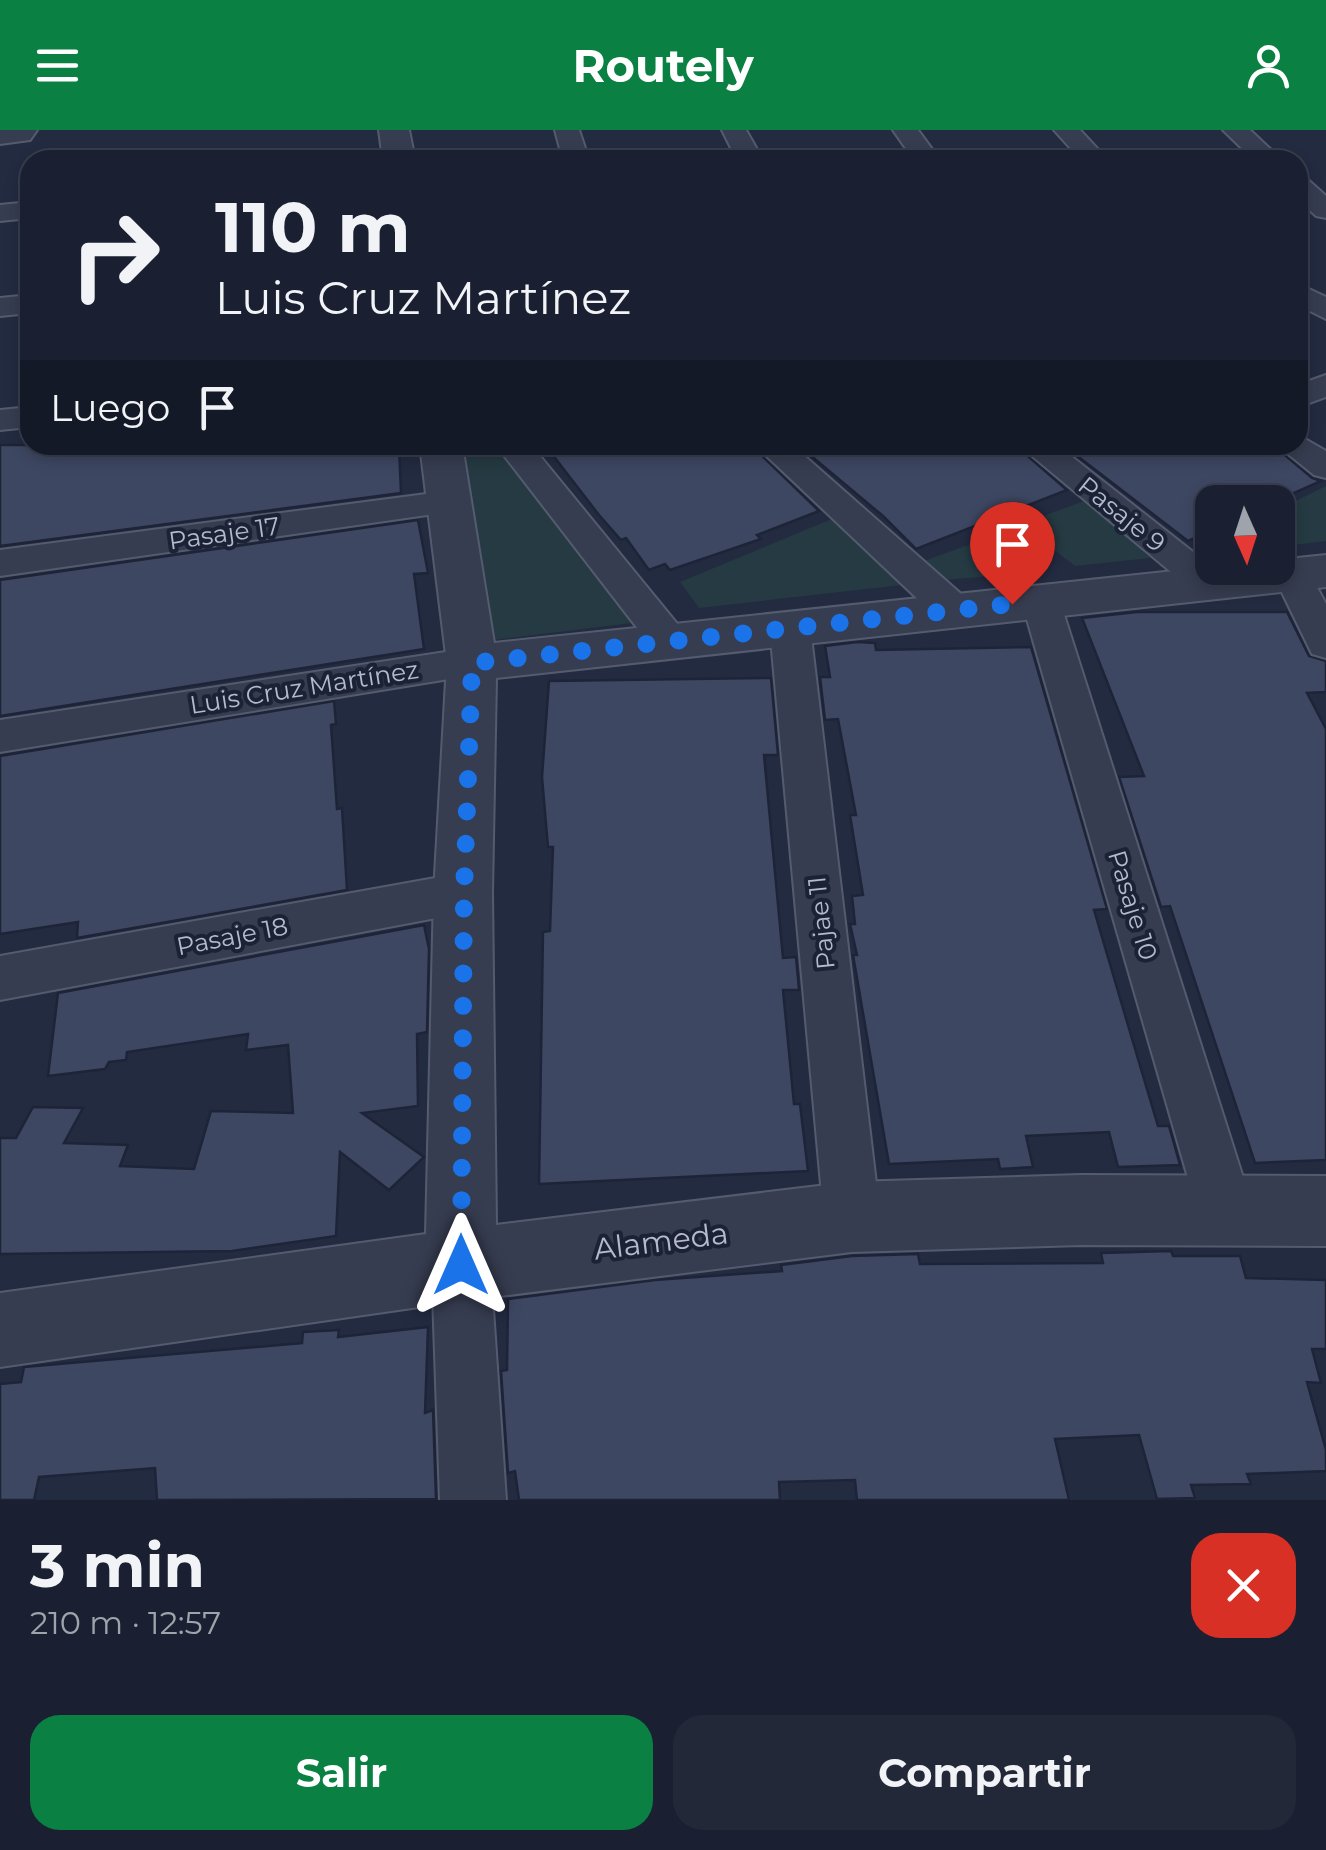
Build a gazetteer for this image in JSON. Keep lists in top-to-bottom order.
{
  "streets": {
    "street": [
      "Pasaje 9",
      "Pasaje 17",
      "Luis Cruz Martínez",
      "Pasaje 10",
      "Pajae 11",
      "Pasaje 18",
      "Alameda"
    ]
  },
  "crossings": [
    ["Luis Cruz Martínez", "Pasaje 10"],
    ["Luis Cruz Martínez", "Pajae 11"],
    ["Pasaje 10", "Alameda"],
    ["Pajae 11", "Alameda"]
  ],
  "north": "bottom",
  "page": {
    "header": "Routely",
    "turn": ["110 m", "Luis Cruz Martínez"],
    "then": "Luego",
    "heading": ["3 min", "210 m · 12:57"],
    "buttons": ["Salir", "Compartir"]
  }
}
